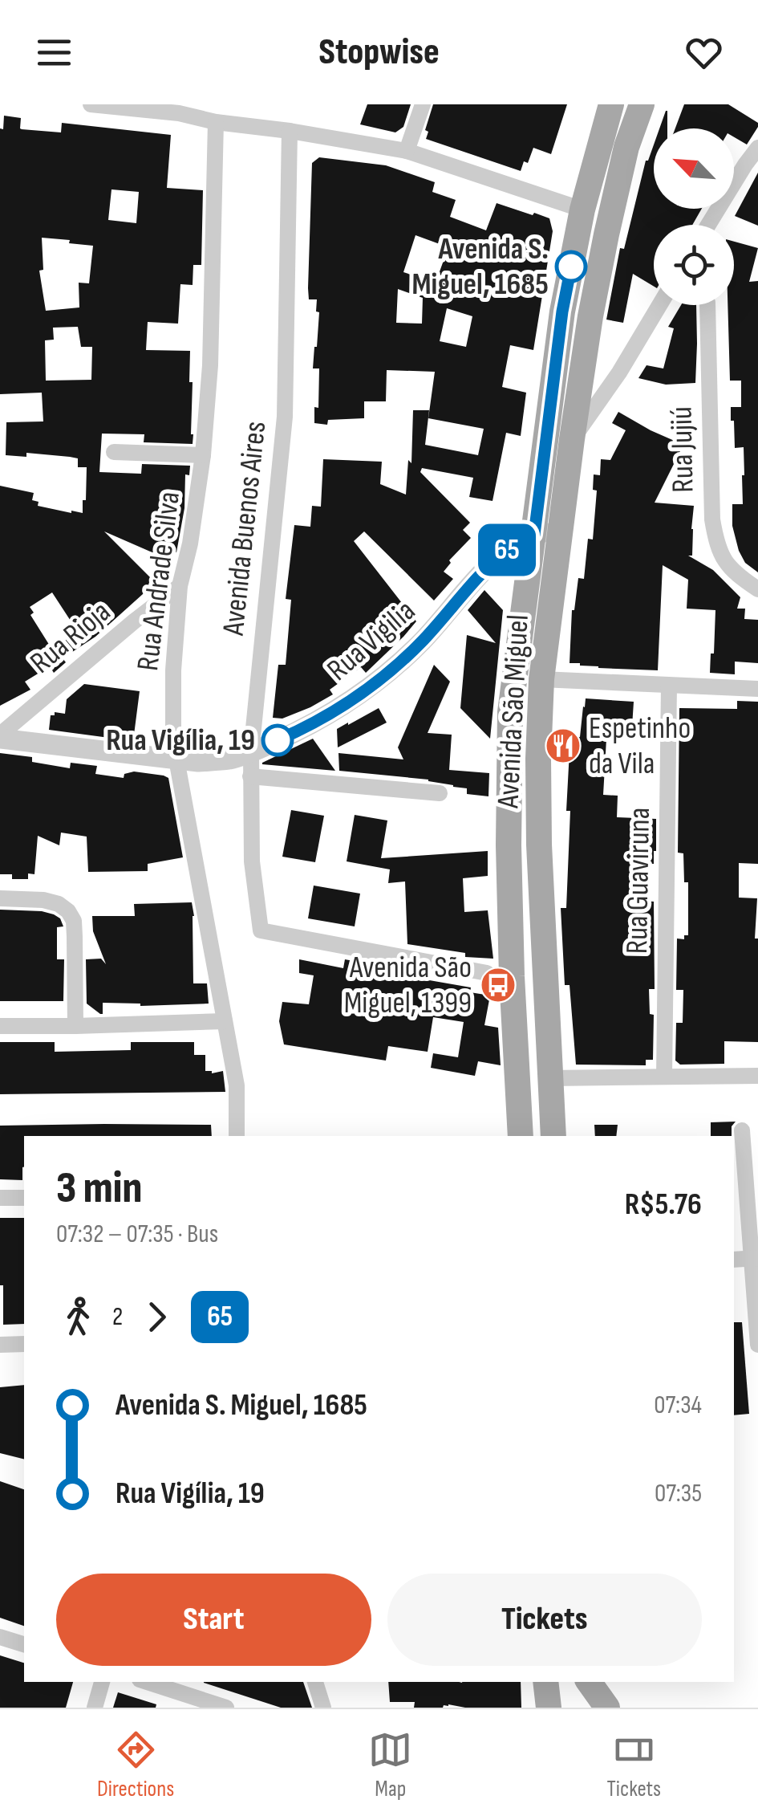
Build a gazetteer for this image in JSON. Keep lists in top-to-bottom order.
{
  "streets": {
    "main road": ["Avenida São Miguel"],
    "street": [
      "Rua Jujiú",
      "Avenida Buenos Aires",
      "Rua Andrade Silva",
      "Rua Rioja",
      "Rua Vigilia",
      "Rua Guaviruna"
    ]
  },
  "crossings": [
    ["Avenida Buenos Aires", "Rua Vigilia"],
    ["Rua Andrade Silva", "Rua Rioja"],
    ["Rua Andrade Silva", "Rua Vigilia"],
    ["Rua Rioja", "Rua Vigilia"],
    ["Rua Vigilia", "Avenida São Miguel"]
  ],
  "places": {
    "other": ["Avenida S. Miguel, 1685", "Rua Vigília, 19"],
    "restaurant": ["Espetinho da Vila"],
    "bus stop": ["Avenida São Miguel, 1399"]
  },
  "lines": ["bus line 65"],
  "north": "top left",
  "page": {
    "header": "Stopwise",
    "on_map": "65",
    "heading": ["3 min", "07:32 – 07:35 · Bus", "R$5.76"],
    "legs": ["2", "65"],
    "list": [
      {
        "name": "Avenida S. Miguel, 1685",
        "value": "07:34"
      },
      {
        "name": "Rua Vigília, 19",
        "value": "07:35"
      }
    ],
    "buttons": ["Start", "Tickets"],
    "tabs": ["Directions", "Map", "Tickets"]
  }
}
